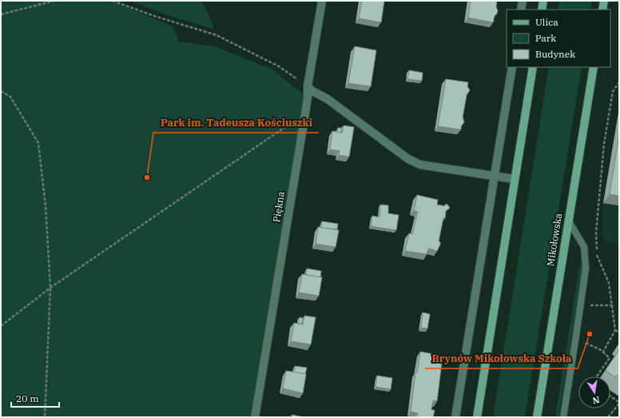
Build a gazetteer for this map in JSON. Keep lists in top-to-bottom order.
{
  "streets": {
    "main road": ["Mikołowska"],
    "street": ["Piękna"]
  },
  "places": ["Park im. Tadeusza Kościuszki", "Brynów Mikołowska Szkoła"],
  "legend": ["Ulica", "Park", "Budynek"],
  "scale_bar": "20 m",
  "north": "bottom"
}
